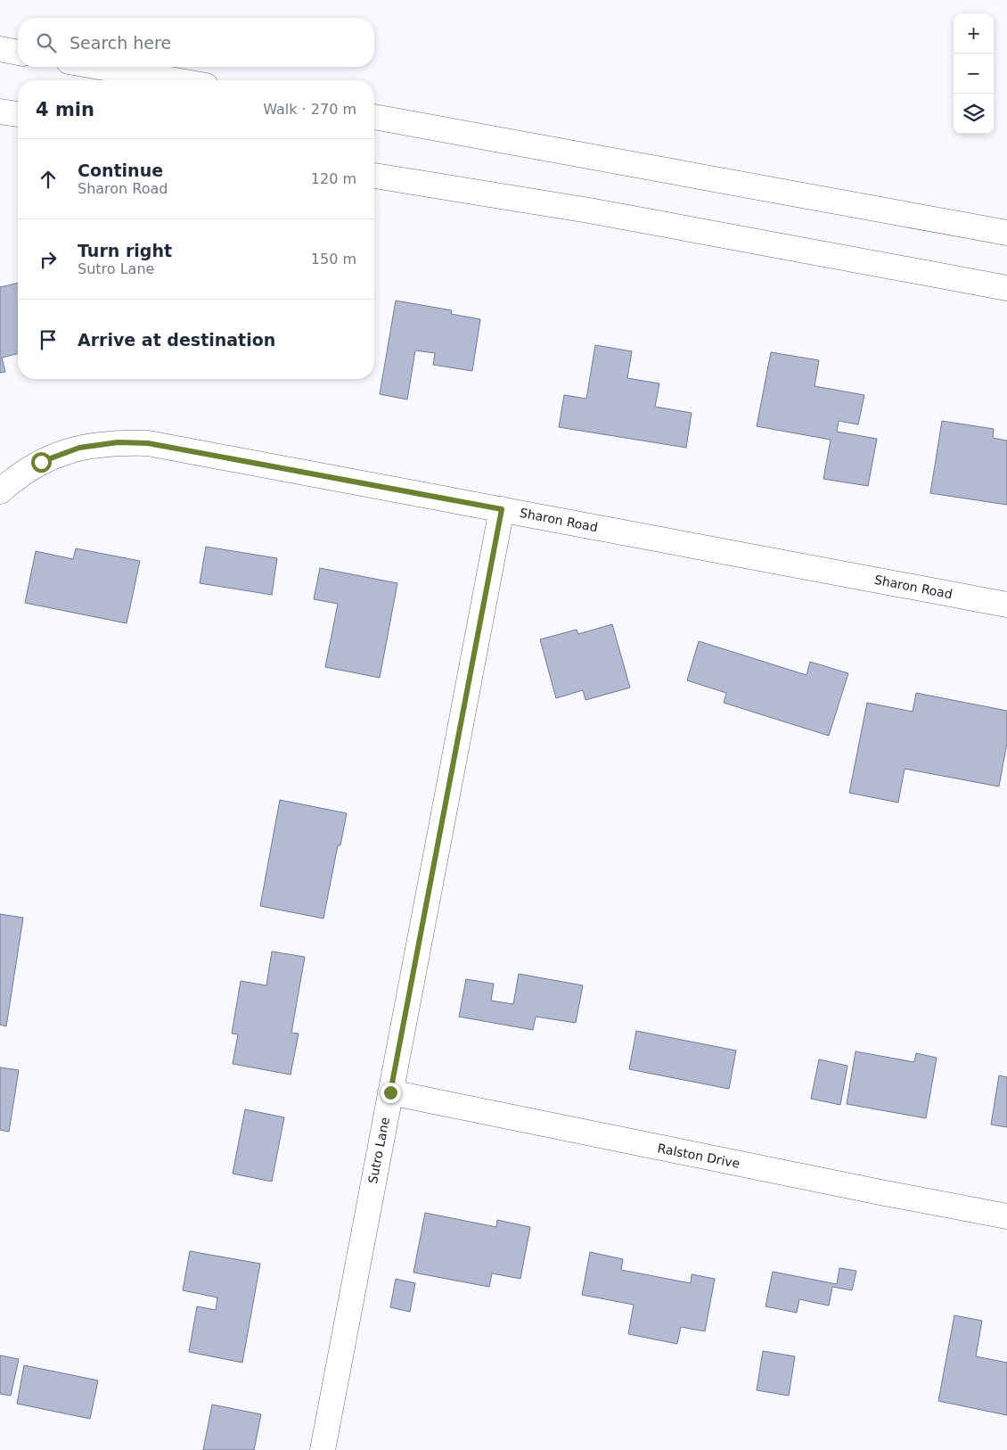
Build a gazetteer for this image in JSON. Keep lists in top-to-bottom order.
{
  "streets": {
    "street": ["Sharon Road", "Sutro Lane", "Ralston Drive"]
  },
  "crossings": [
    ["Sharon Road", "Sutro Lane"],
    ["Sutro Lane", "Ralston Drive"]
  ],
  "page": {
    "map_buttons": ["+", "−"],
    "search": "Search here",
    "heading": ["4 min", "Walk · 270 m"],
    "list": [
      ["Continue", "Sharon Road", "120 m"],
      ["Turn right", "Sutro Lane", "150 m"],
      "Arrive at destination"
    ]
  }
}
